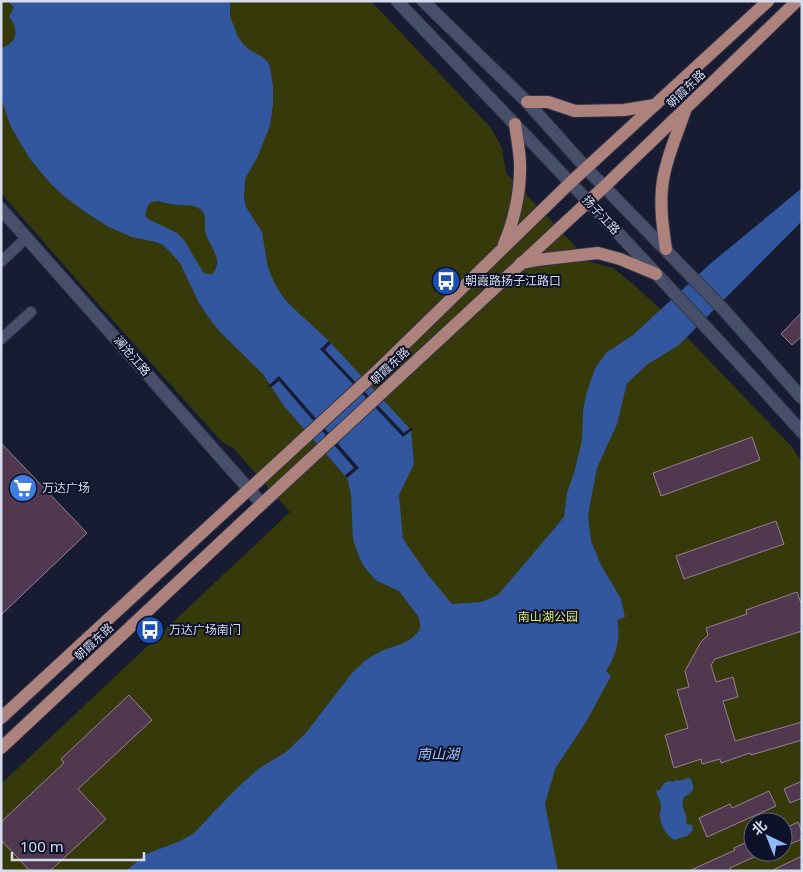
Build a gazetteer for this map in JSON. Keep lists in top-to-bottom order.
{
  "streets": {
    "main road": ["朝霞东路", "扬子江路", "澜沧江路"]
  },
  "crossings": [
    ["朝霞东路", "扬子江路"],
    ["朝霞东路", "澜沧江路"]
  ],
  "water": ["南山湖"],
  "parks": ["南山湖公园"],
  "places": {
    "bus stop": ["朝霞路扬子江路口", "万达广场南门"],
    "supermarket": ["万达广场"]
  },
  "scale_bar": "100 m",
  "north": "top left"
}
